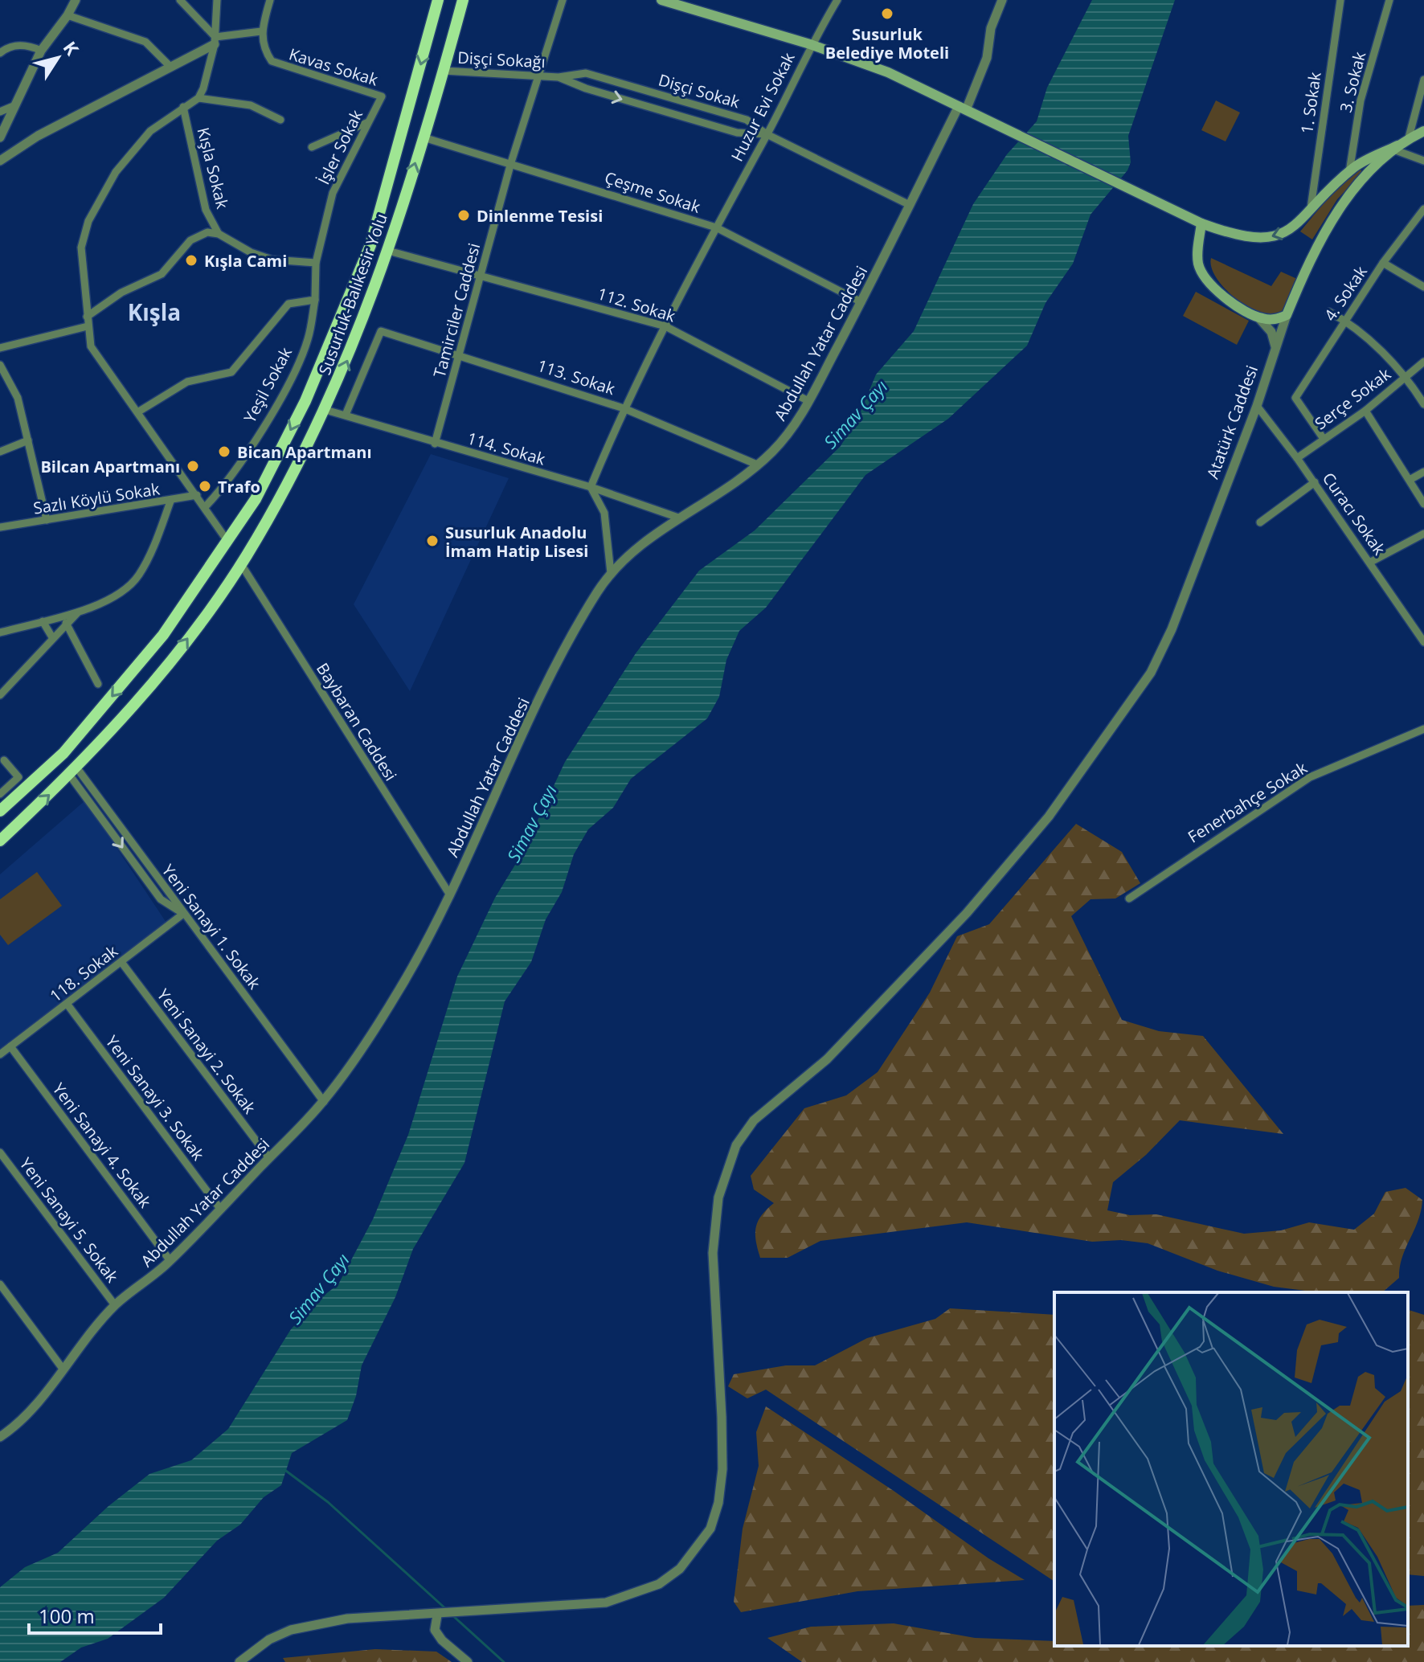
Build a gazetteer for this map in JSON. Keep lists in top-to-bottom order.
{
  "streets": {
    "highway": ["Susurluk-Balıkesir Yolu"],
    "main road": ["Atatürk Caddesi"],
    "street": [
      "Dişçi Sokağı",
      "Kavas Sokak",
      "3. Sokak",
      "Dişçi Sokak",
      "1. Sokak",
      "Huzur Evi Sokak",
      "İşler Sokak",
      "Kışla Sokak",
      "Çeşme Sokak",
      "4. Sokak",
      "112. Sokak",
      "Tamirciler Caddesi",
      "Abdullah Yatar Caddesi",
      "113. Sokak",
      "Yeşil Sokak",
      "Serçe Sokak",
      "114. Sokak",
      "Sazlı Köylü Sokak",
      "Curacı Sokak",
      "Baybaran Caddesi",
      "Fenerbahçe Sokak",
      "Yeni Sanayi 1. Sokak",
      "118. Sokak",
      "Yeni Sanayi 2. Sokak",
      "Yeni Sanayi 3. Sokak",
      "Yeni Sanayi 4. Sokak",
      "Yeni Sanayi 5. Sokak"
    ]
  },
  "crossings": [
    ["Dişçi Sokağı", "Dişçi Sokak"],
    ["Dişçi Sokağı", "Susurluk-Balıkesir Yolu"],
    ["Dişçi Sokağı", "Tamirciler Caddesi"],
    ["Kavas Sokak", "İşler Sokak"],
    ["Dişçi Sokak", "Huzur Evi Sokak"],
    ["Huzur Evi Sokak", "Çeşme Sokak"],
    ["Huzur Evi Sokak", "112. Sokak"],
    ["Huzur Evi Sokak", "113. Sokak"],
    ["Huzur Evi Sokak", "114. Sokak"],
    ["İşler Sokak", "Yeşil Sokak"],
    ["Çeşme Sokak", "Susurluk-Balıkesir Yolu"],
    ["Çeşme Sokak", "Tamirciler Caddesi"],
    ["Çeşme Sokak", "Abdullah Yatar Caddesi"],
    ["4. Sokak", "Serçe Sokak"],
    ["Susurluk-Balıkesir Yolu", "112. Sokak"],
    ["Susurluk-Balıkesir Yolu", "114. Sokak"],
    ["Susurluk-Balıkesir Yolu", "Baybaran Caddesi"],
    ["Susurluk-Balıkesir Yolu", "Yeni Sanayi 1. Sokak"],
    ["112. Sokak", "Tamirciler Caddesi"],
    ["112. Sokak", "Abdullah Yatar Caddesi"],
    ["Tamirciler Caddesi", "113. Sokak"],
    ["Tamirciler Caddesi", "114. Sokak"],
    ["Abdullah Yatar Caddesi", "113. Sokak"],
    ["Abdullah Yatar Caddesi", "114. Sokak"],
    ["Abdullah Yatar Caddesi", "Baybaran Caddesi"],
    ["Abdullah Yatar Caddesi", "Yeni Sanayi 1. Sokak"],
    ["Abdullah Yatar Caddesi", "Yeni Sanayi 2. Sokak"],
    ["Abdullah Yatar Caddesi", "Yeni Sanayi 3. Sokak"],
    ["Abdullah Yatar Caddesi", "Yeni Sanayi 4. Sokak"],
    ["Abdullah Yatar Caddesi", "Yeni Sanayi 5. Sokak"],
    ["113. Sokak", "114. Sokak"],
    ["Serçe Sokak", "Curacı Sokak"],
    ["Atatürk Caddesi", "Curacı Sokak"],
    ["Yeni Sanayi 1. Sokak", "118. Sokak"],
    ["118. Sokak", "Yeni Sanayi 2. Sokak"],
    ["118. Sokak", "Yeni Sanayi 3. Sokak"],
    ["118. Sokak", "Yeni Sanayi 4. Sokak"]
  ],
  "districts": ["Kışla"],
  "water": ["Simav Çayı"],
  "places": [
    "Susurluk Belediye Moteli",
    "Dinlenme Tesisi",
    "Kışla Cami",
    "Bican Apartmanı",
    "Bilcan Apartmanı",
    "Trafo",
    "Susurluk Anadolu İmam Hatip Lisesi"
  ],
  "scale_bar": "100 m",
  "north": "top right"
}
